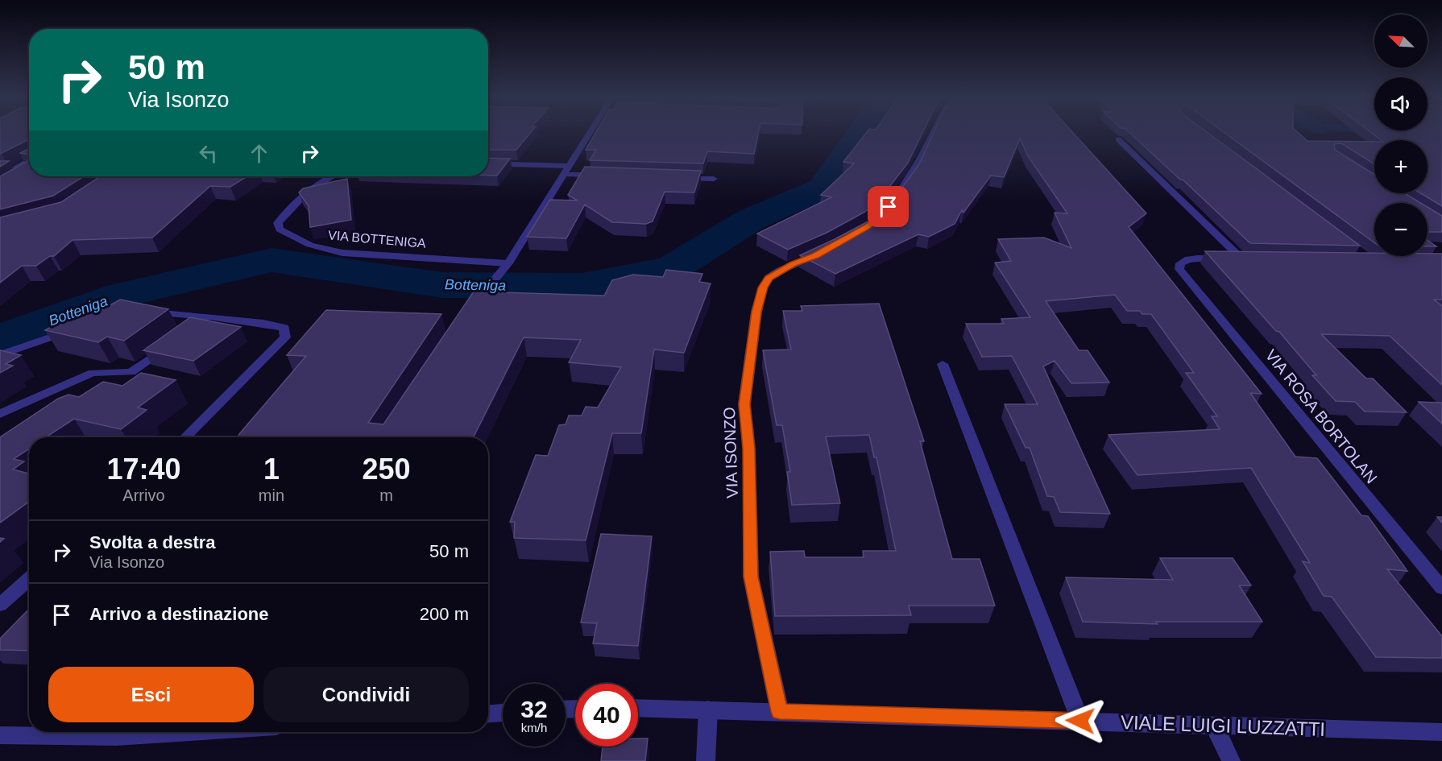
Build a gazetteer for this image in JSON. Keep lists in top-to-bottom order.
{
  "streets": {
    "street": [
      "VIA BOTTENIGA",
      "VIA ROSA BORTOLAN",
      "VIA ISONZO",
      "VIALE LUIGI LUZZATTI"
    ]
  },
  "crossings": [
    ["VIA ISONZO", "VIALE LUIGI LUZZATTI"]
  ],
  "water": ["Botteniga"],
  "north": "top left",
  "page": {
    "map_buttons": ["+", "−"],
    "turn": ["50 m", "Via Isonzo"],
    "eta": [
      "17:40",
      "Arrivo",
      "1",
      "min",
      "250",
      "m"
    ],
    "list": [
      {
        "name": "Svolta a destra",
        "note": "Via Isonzo",
        "value": "50 m"
      },
      {
        "name": "Arrivo a destinazione",
        "value": "200 m"
      }
    ],
    "buttons": ["Esci", "Condividi"],
    "speed": "32 km/h",
    "limit": "40"
  }
}
